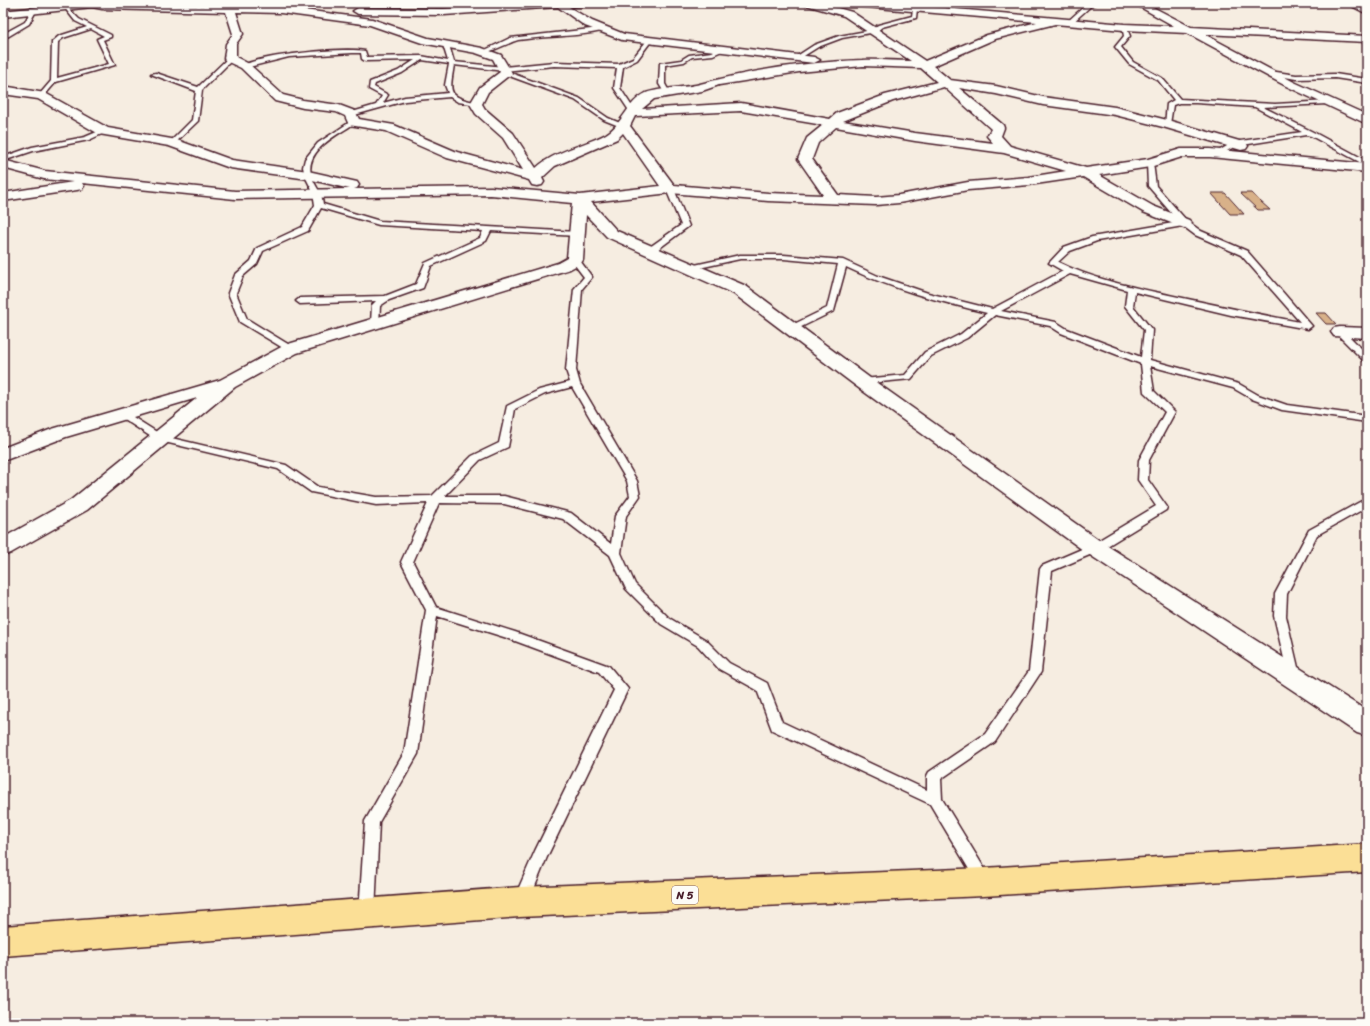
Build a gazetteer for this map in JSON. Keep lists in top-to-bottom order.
{
  "streets": {
    "highway": ["N 5"]
  }
}
